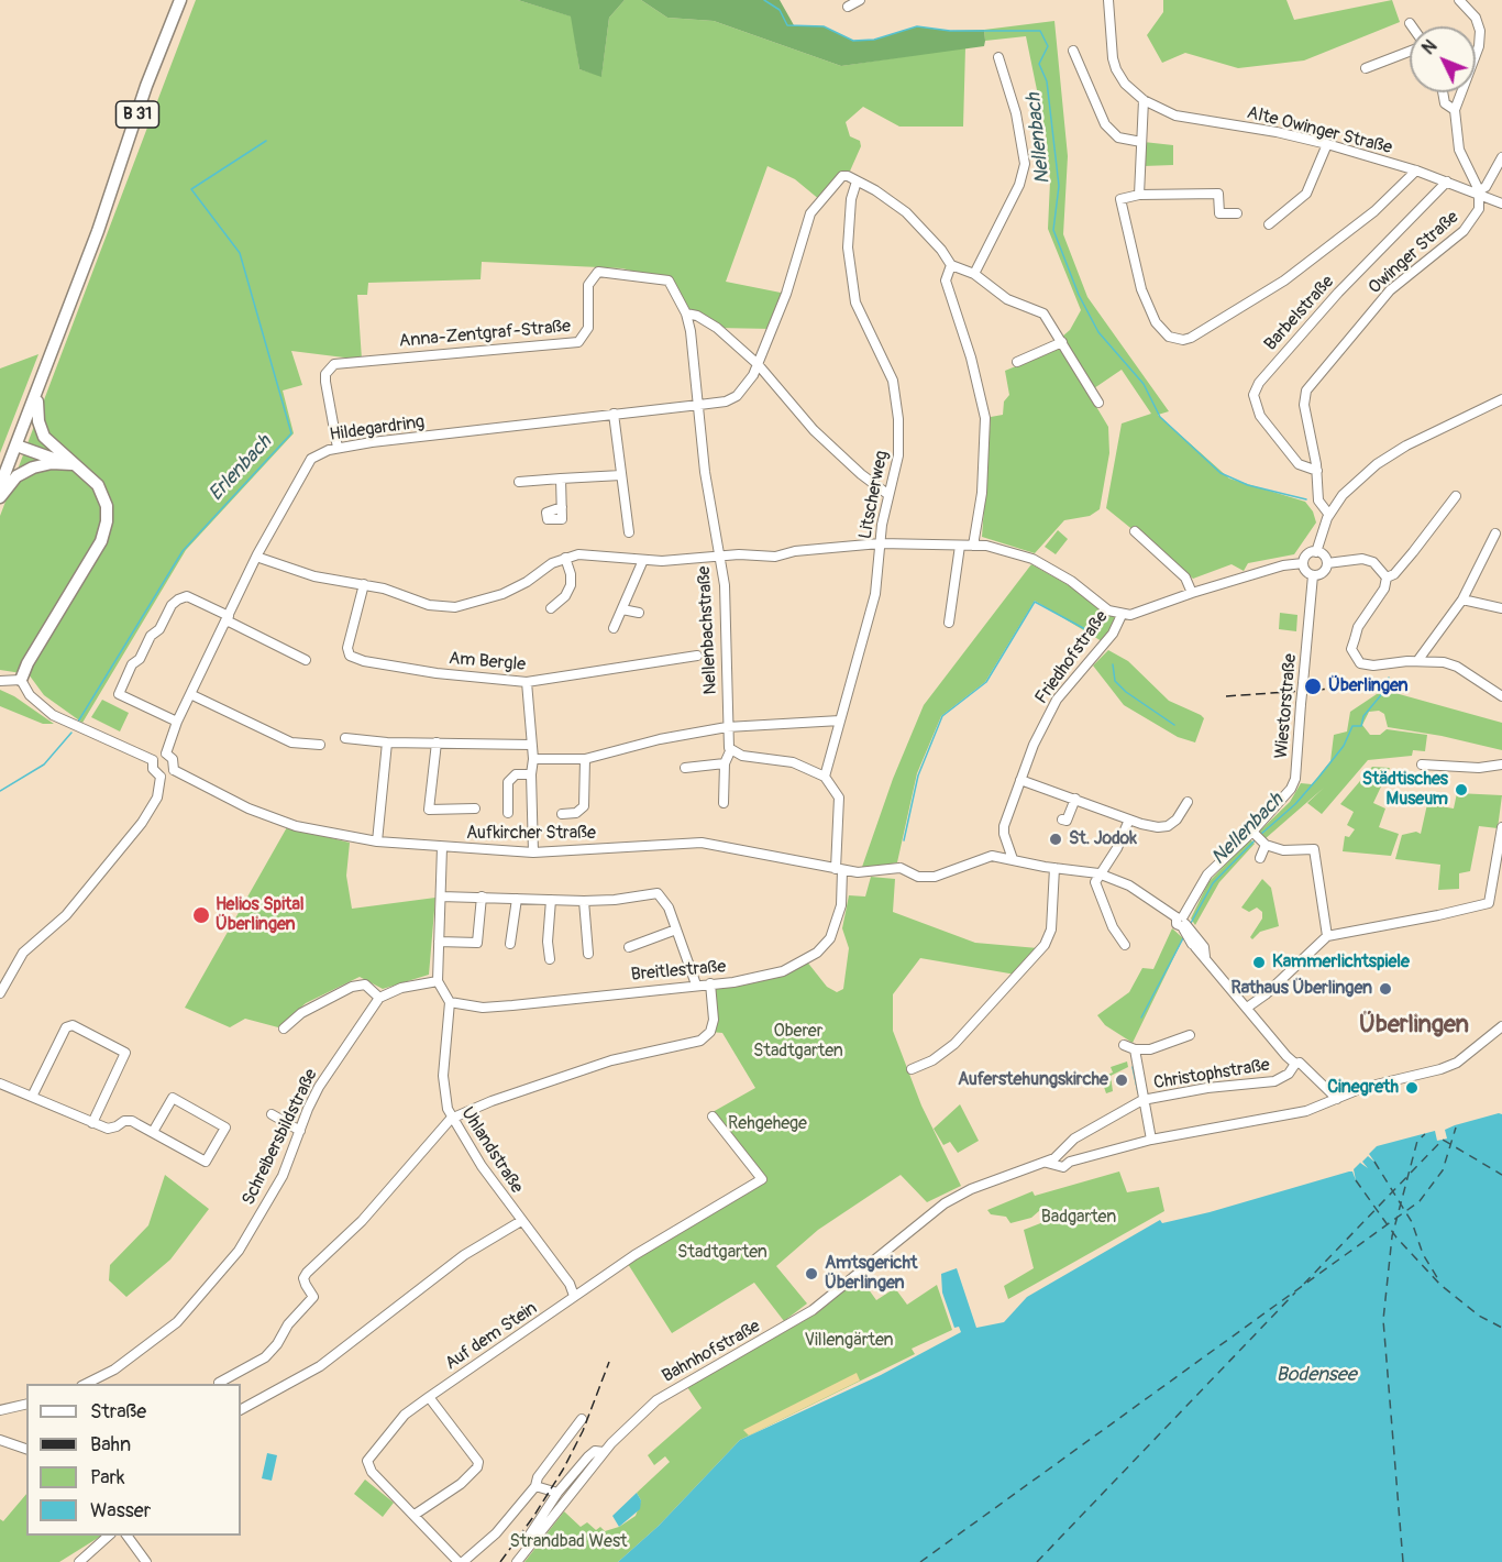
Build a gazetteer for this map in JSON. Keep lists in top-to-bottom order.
{
  "streets": {
    "main road": ["B 31"],
    "street": [
      "Alte Owinger Straße",
      "Owinger Straße",
      "Barbelstraße",
      "Anna-Zentgraf-Straße",
      "Hildegardring",
      "Litscherweg",
      "Nellenbachstraße",
      "Friedhofstraße",
      "Am Bergle",
      "Wiestorstraße",
      "Aufkircher Straße",
      "Breitlestraße",
      "Christophstraße",
      "Schreibersbildstraße",
      "Uhlandstraße",
      "Auf dem Stein",
      "Bahnhofstraße"
    ]
  },
  "crossings": [
    ["Alte Owinger Straße", "Owinger Straße"],
    ["Alte Owinger Straße", "Barbelstraße"],
    ["Owinger Straße", "Barbelstraße"],
    ["Anna-Zentgraf-Straße", "Hildegardring"],
    ["Anna-Zentgraf-Straße", "Nellenbachstraße"],
    ["Hildegardring", "Nellenbachstraße"],
    ["Hildegardring", "Aufkircher Straße"],
    ["Friedhofstraße", "Wiestorstraße"],
    ["Friedhofstraße", "Aufkircher Straße"],
    ["Wiestorstraße", "Aufkircher Straße"],
    ["Aufkircher Straße", "Breitlestraße"],
    ["Breitlestraße", "Uhlandstraße"],
    ["Christophstraße", "Bahnhofstraße"],
    ["Uhlandstraße", "Auf dem Stein"]
  ],
  "districts": ["Überlingen"],
  "water": ["Nellenbach", "Erlenbach", "Bodensee"],
  "parks": [
    "Oberer Stadtgarten",
    "Rehgehege",
    "Badgarten",
    "Stadtgarten",
    "Villengärten",
    "Strandbad West"
  ],
  "places": [
    "Überlingen",
    "Städtisches Museum",
    "St. Jodok",
    "Helios Spital Überlingen",
    "Kammerlichtspiele",
    "Rathaus Überlingen",
    "Auferstehungskirche",
    "Cinegreth",
    "Amtsgericht Überlingen"
  ],
  "legend": [
    "Straße",
    "Bahn",
    "Park",
    "Wasser"
  ],
  "north": "top left"
}
